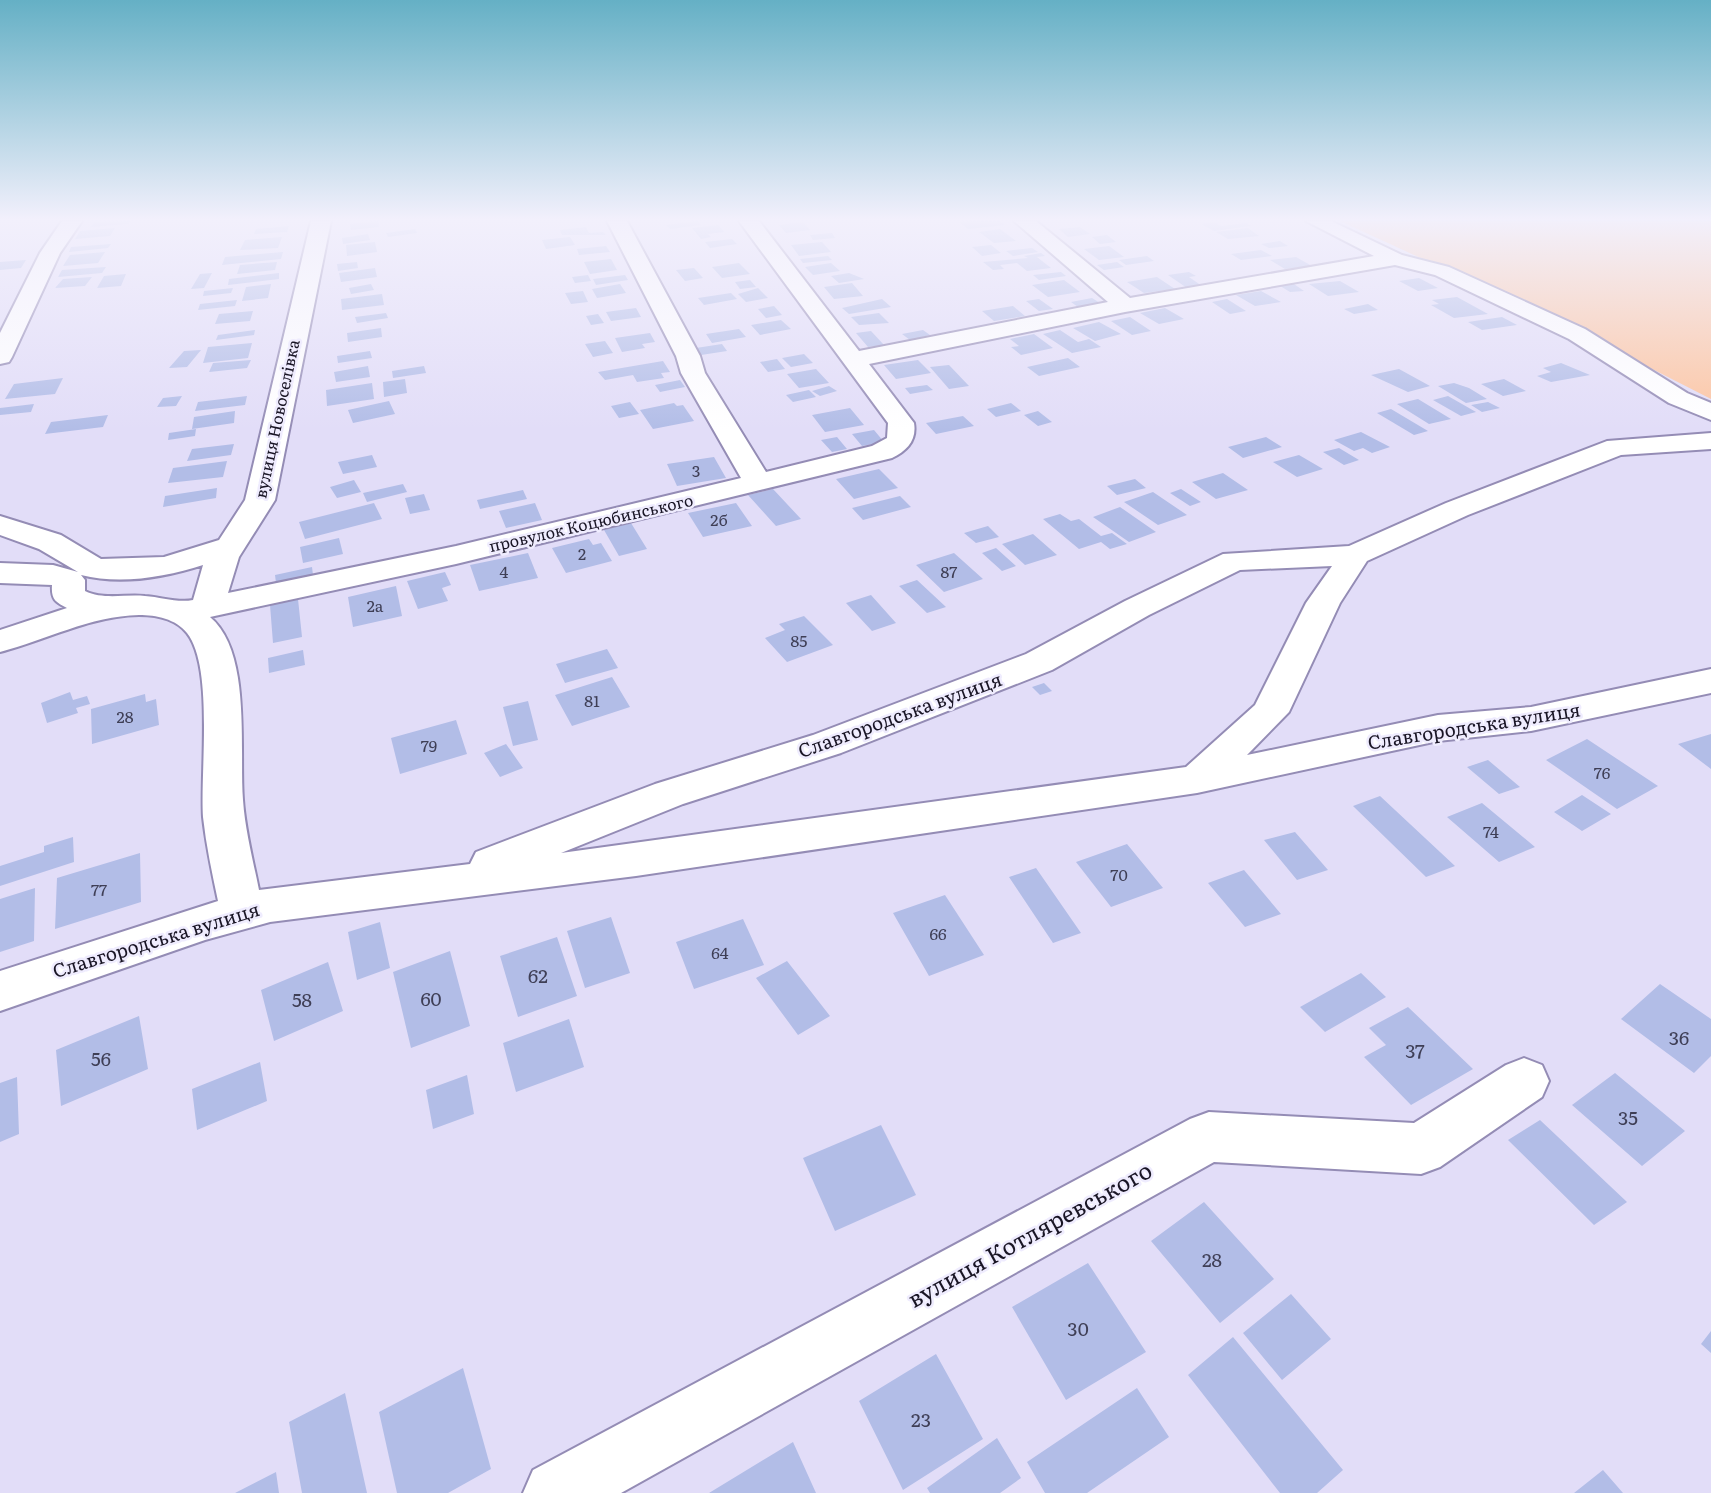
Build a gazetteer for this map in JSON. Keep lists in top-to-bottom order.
{
  "streets": {
    "street": [
      "вулиця Новоселівка",
      "провулок Коцюбинського",
      "Славгородська вулиця",
      "вулиця Котляревського"
    ]
  },
  "crossings": [
    ["вулиця Новоселівка", "провулок Коцюбинського"]
  ],
  "house_numbers": [
    "3",
    "2б",
    "2",
    "4",
    "87",
    "2а",
    "85",
    "81",
    "28",
    "79",
    "76",
    "74",
    "70",
    "77",
    "66",
    "64",
    "62",
    "60",
    "58",
    "36",
    "37",
    "56",
    "35",
    "28",
    "30",
    "23"
  ]
}
